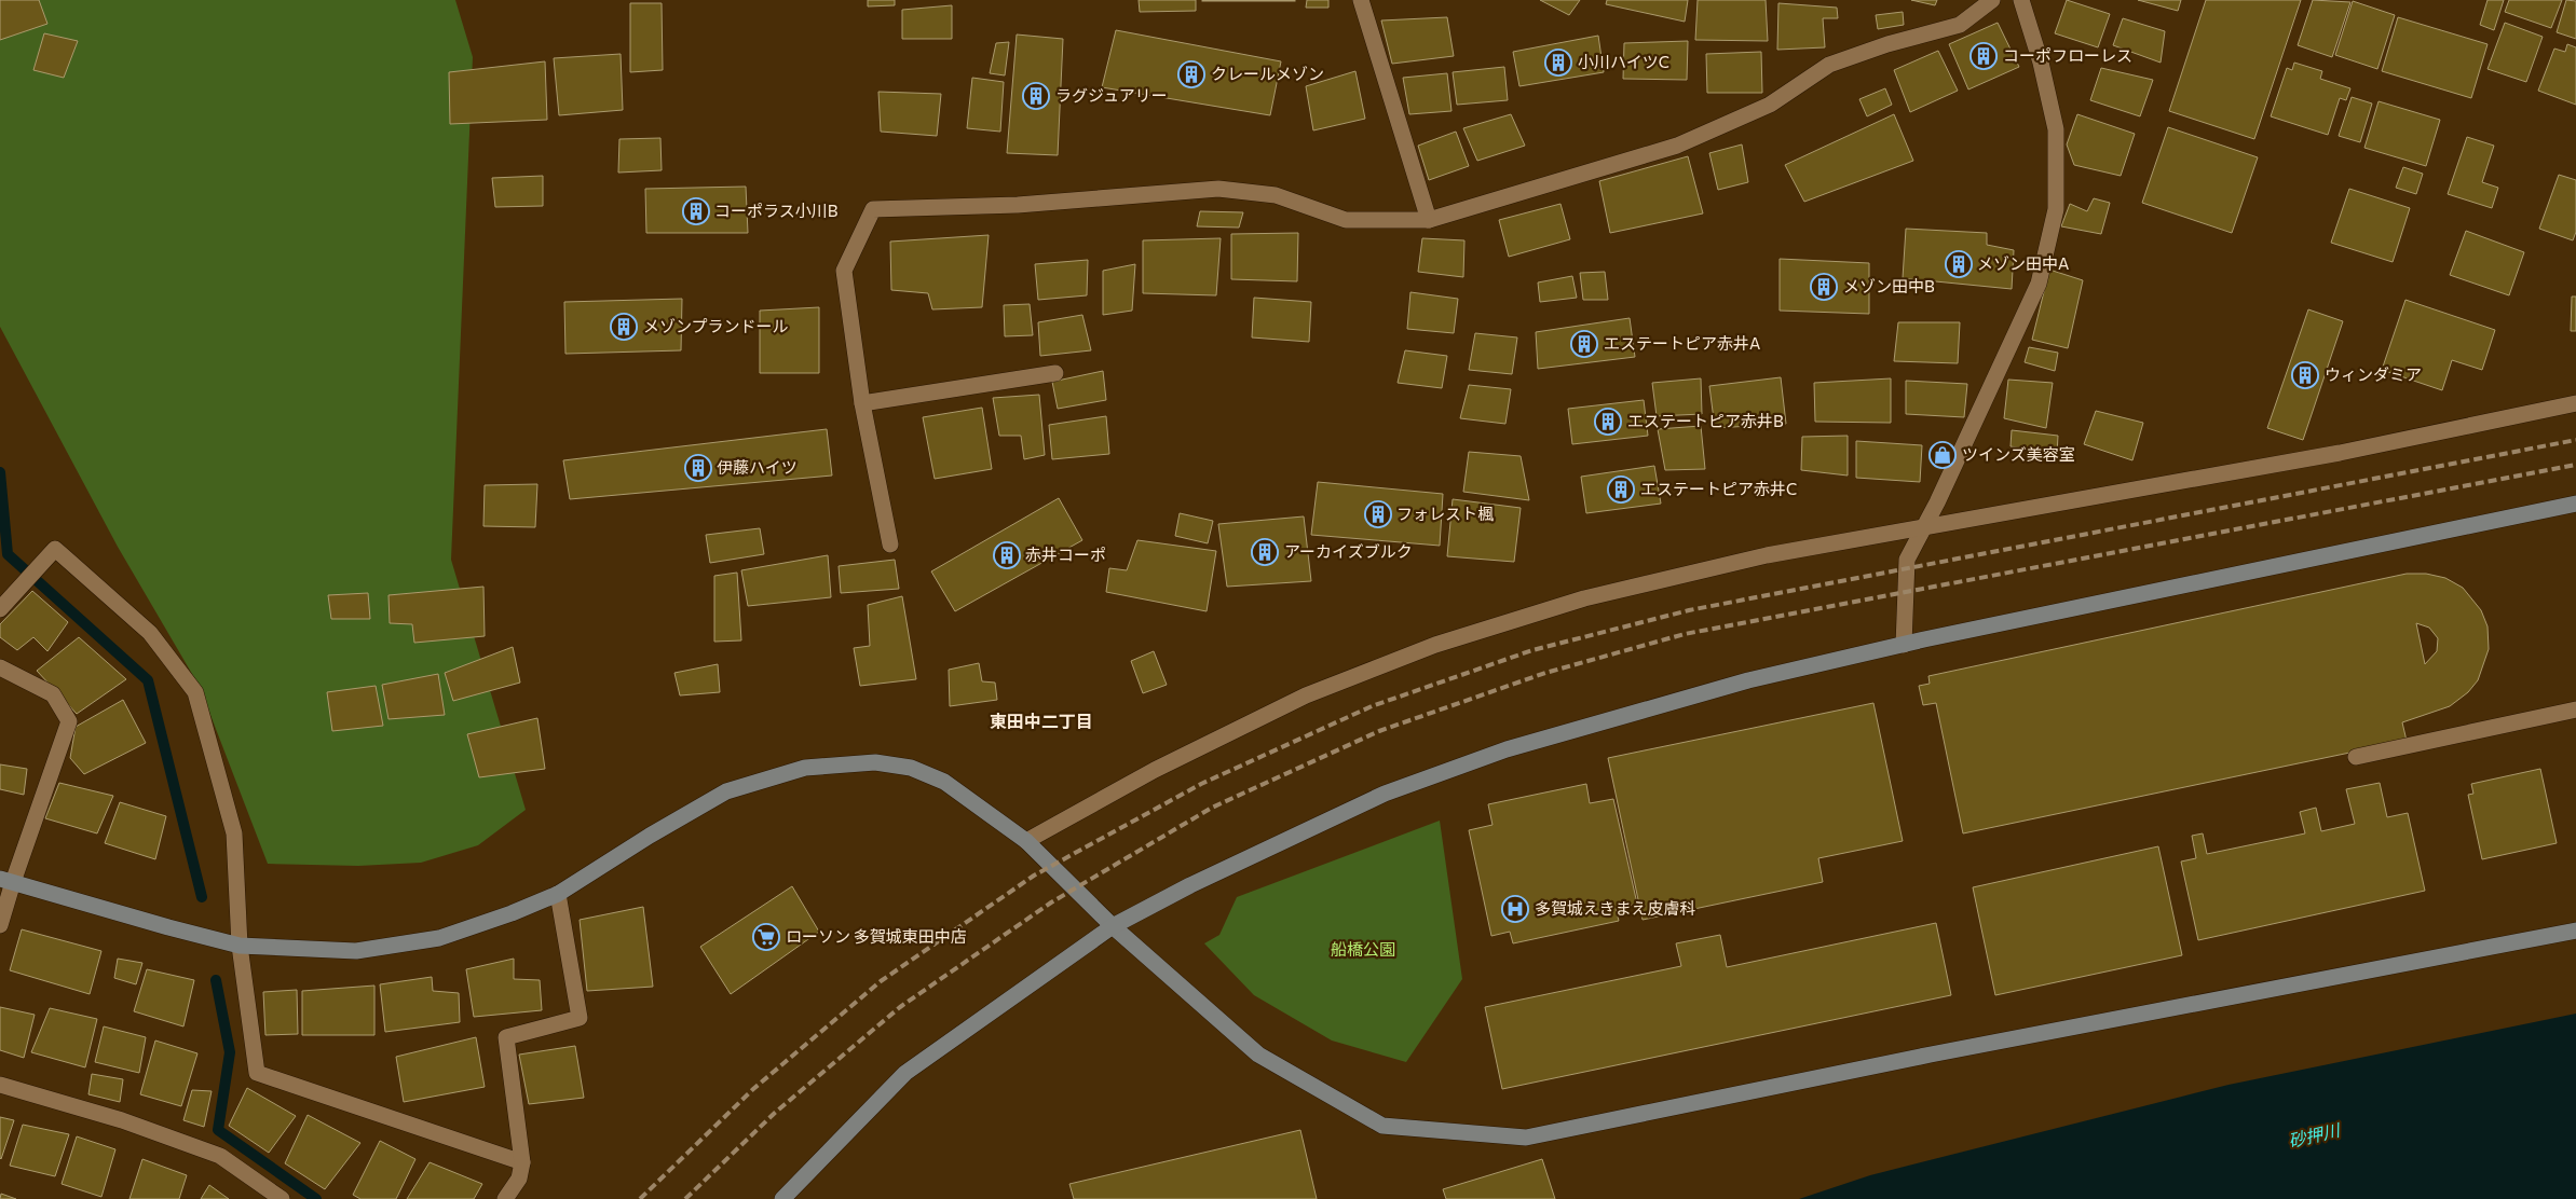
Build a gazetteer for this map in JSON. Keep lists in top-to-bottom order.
{
  "districts": ["東田中二丁目"],
  "water": ["砂押川"],
  "parks": ["船橋公園"],
  "places": {
    "building": [
      "コーポフローレス",
      "小川ハイツC",
      "クレールメゾン",
      "ラグジュアリー",
      "コーポラス小川B",
      "メゾン田中A",
      "メゾン田中B",
      "メゾンプランドール",
      "エステートピア赤井A",
      "ウィンダミア",
      "エステートピア赤井B",
      "伊藤ハイツ",
      "エステートピア赤井C",
      "フォレスト楓",
      "アーカイズブルク",
      "赤井コーポ"
    ],
    "shop": ["ツインズ美容室"],
    "hospital": ["多賀城えきまえ皮膚科"],
    "supermarket": ["ローソン 多賀城東田中店"]
  }
}
